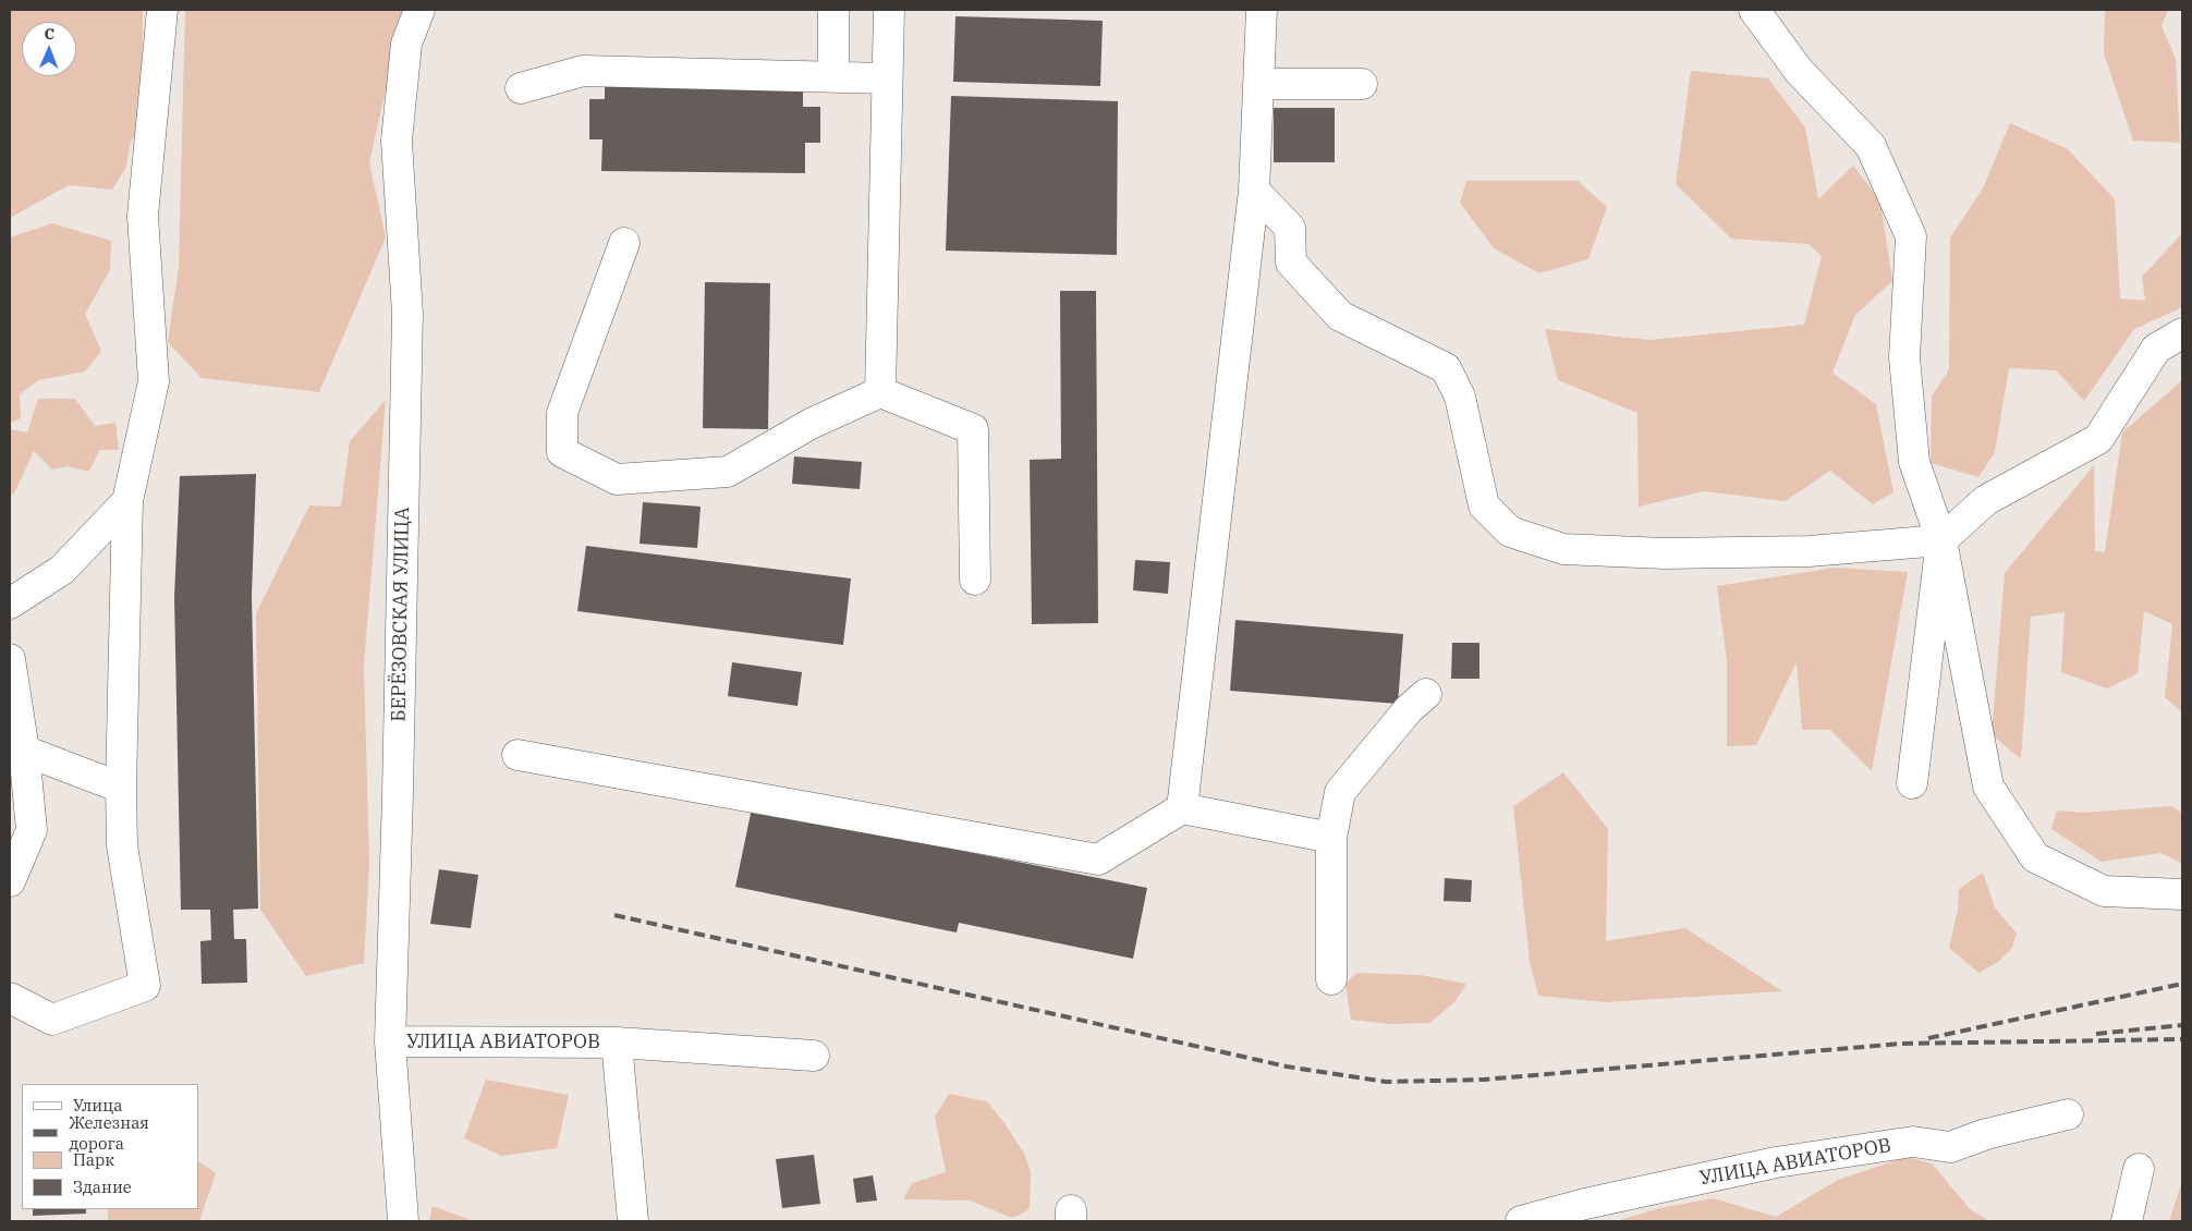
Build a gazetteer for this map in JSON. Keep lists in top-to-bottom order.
{
  "streets": {
    "street": ["БЕРЁЗОВСКАЯ УЛИЦА", "УЛИЦА АВИАТОРОВ"]
  },
  "crossings": [
    ["БЕРЁЗОВСКАЯ УЛИЦА", "УЛИЦА АВИАТОРОВ"]
  ],
  "legend": [
    "Улица",
    "Железная дорога",
    "Парк",
    "Здание"
  ],
  "north": "top"
}
